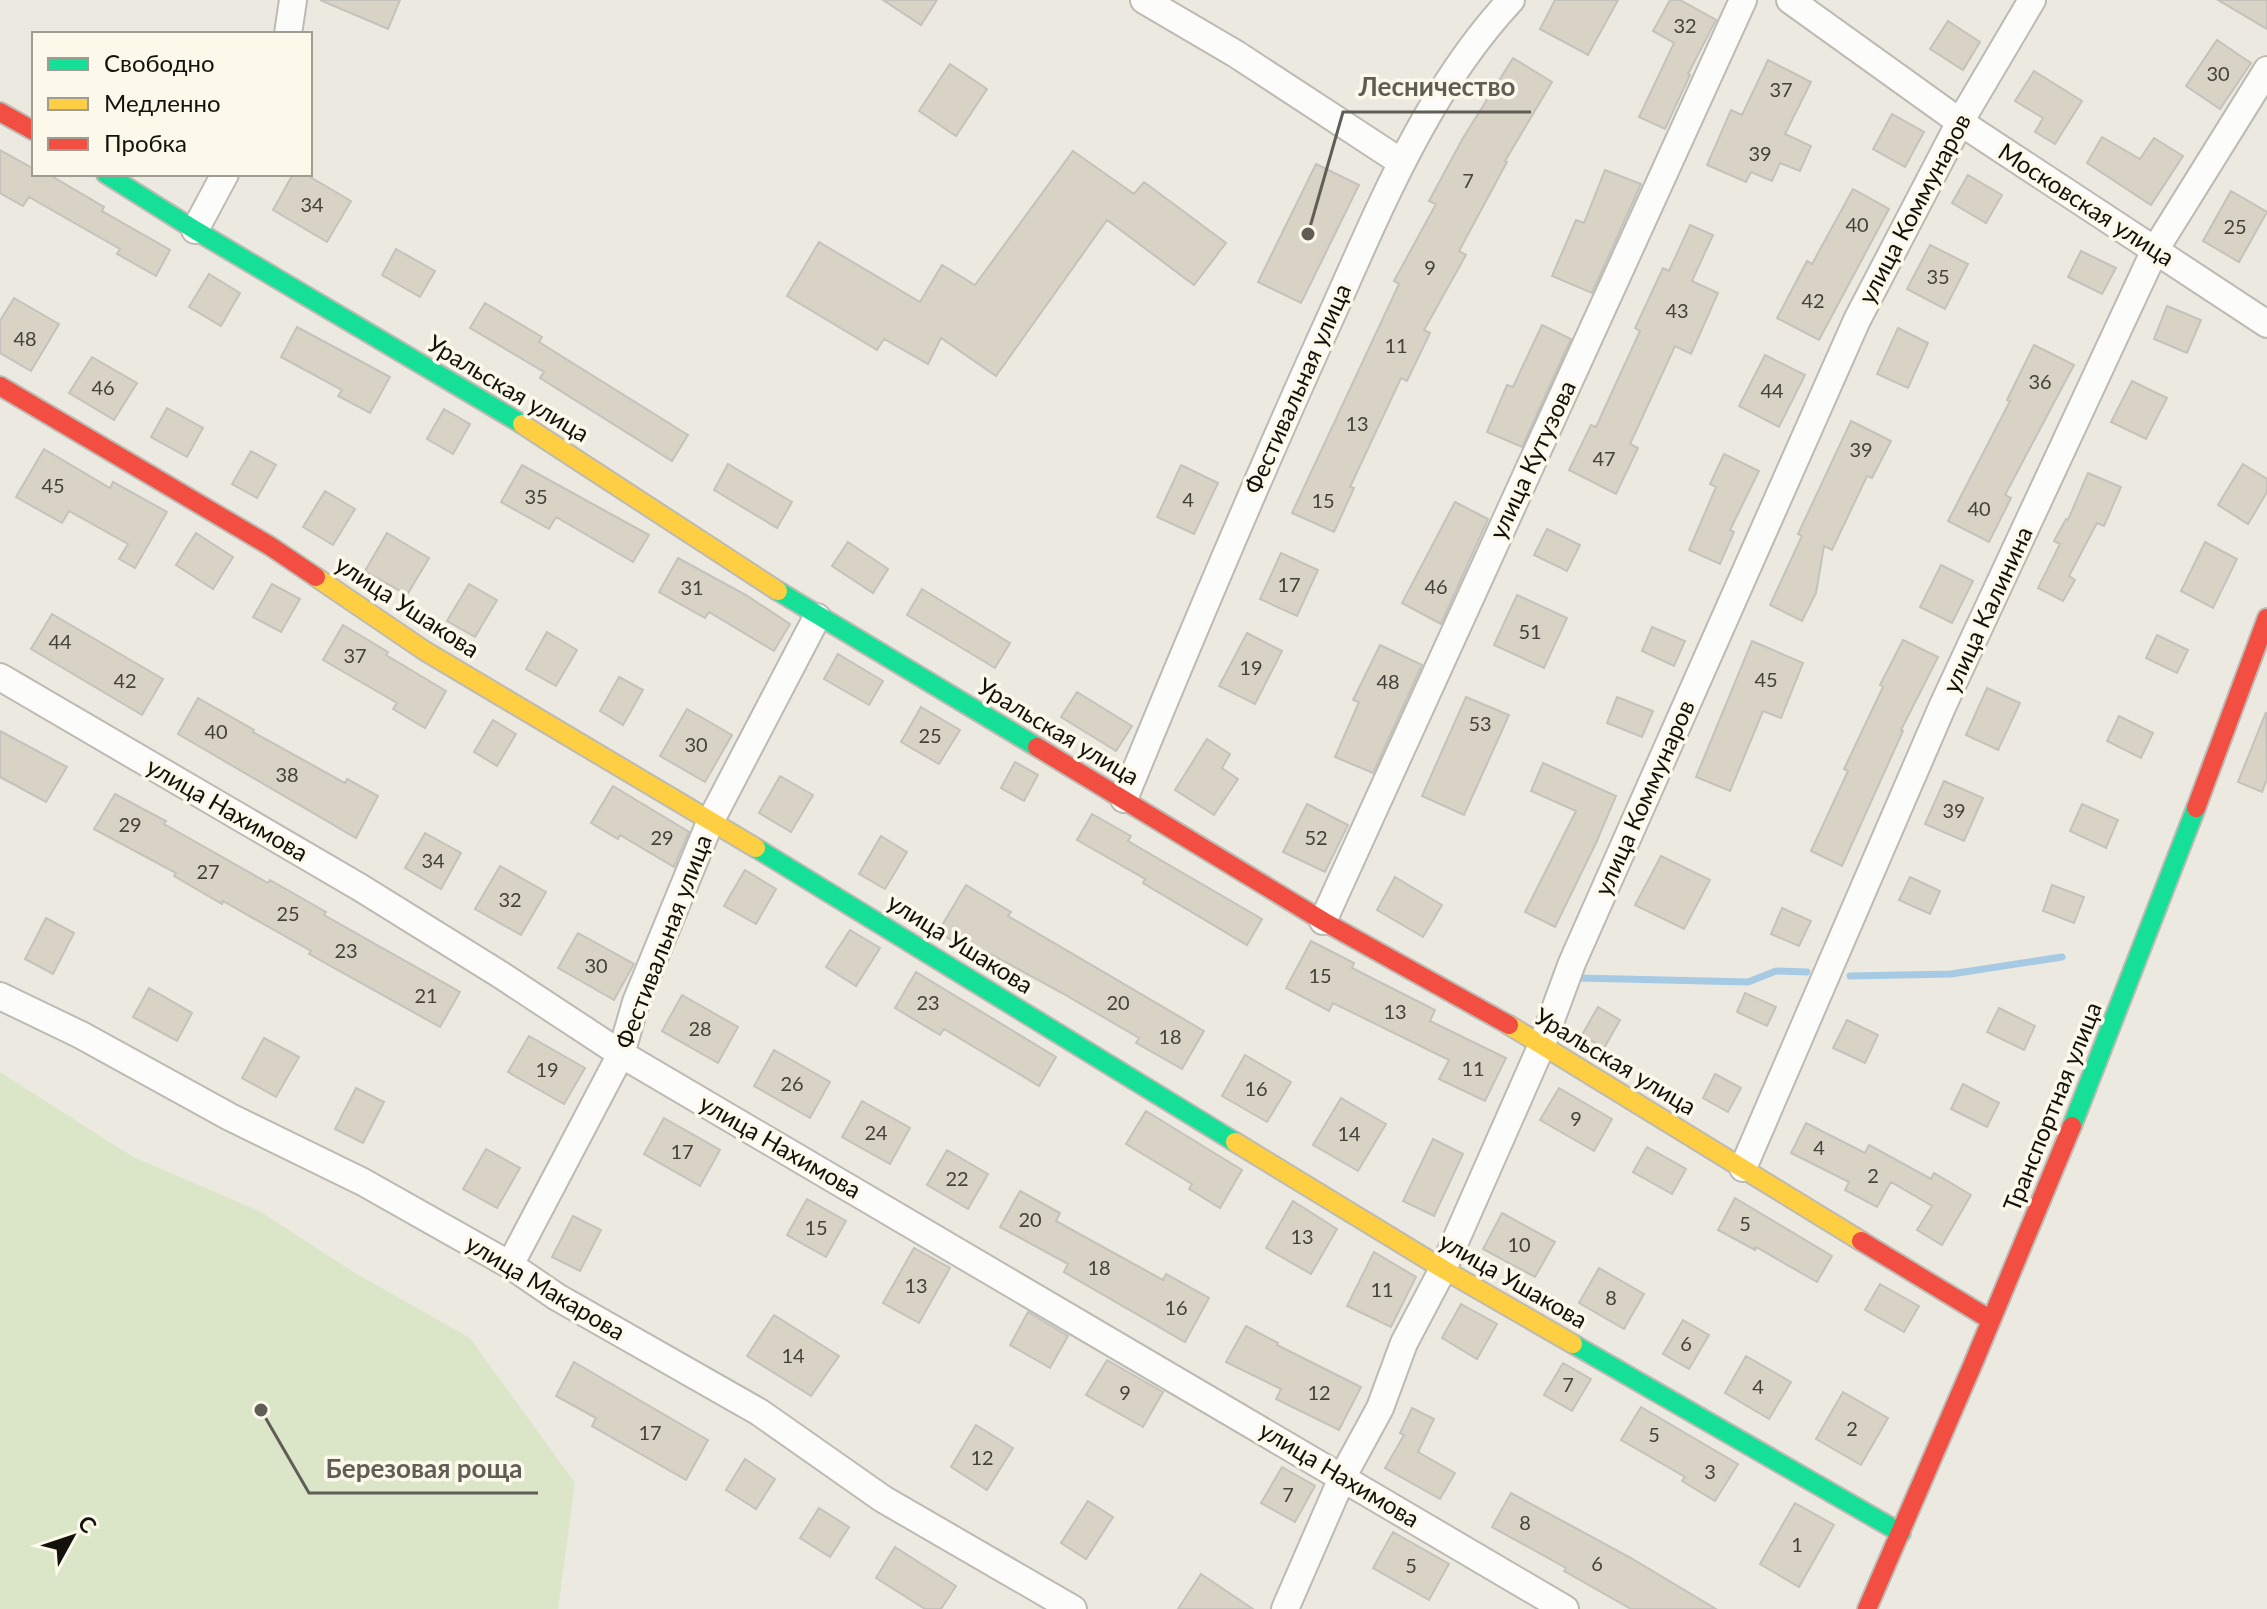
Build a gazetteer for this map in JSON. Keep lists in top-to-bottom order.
{
  "streets": {
    "street": [
      "Московская улица",
      "улица Коммунаров",
      "Уральская улица",
      "Фестивальная улица",
      "улица Кутузова",
      "улица Ушакова",
      "улица Калинина",
      "улица Нахимова",
      "Транспортная улица",
      "улица Макарова"
    ]
  },
  "crossings": [
    ["Московская улица", "улица Коммунаров"],
    ["Московская улица", "улица Калинина"],
    ["улица Коммунаров", "Уральская улица"],
    ["улица Коммунаров", "улица Ушакова"],
    ["улица Коммунаров", "улица Нахимова"],
    ["Уральская улица", "Фестивальная улица"],
    ["Уральская улица", "улица Кутузова"],
    ["Уральская улица", "улица Калинина"],
    ["Уральская улица", "Транспортная улица"],
    ["Фестивальная улица", "улица Ушакова"],
    ["Фестивальная улица", "улица Нахимова"],
    ["Фестивальная улица", "улица Макарова"],
    ["улица Ушакова", "Транспортная улица"]
  ],
  "places": ["Лесничество", "Березовая роща"],
  "house_numbers": [
    "32",
    "30",
    "37",
    "39",
    "7",
    "34",
    "40",
    "25",
    "9",
    "35",
    "42",
    "43",
    "48",
    "11",
    "36",
    "46",
    "44",
    "13",
    "39",
    "47",
    "45",
    "35",
    "4",
    "15",
    "40",
    "17",
    "46",
    "31",
    "51",
    "44",
    "37",
    "19",
    "45",
    "42",
    "48",
    "53",
    "40",
    "25",
    "30",
    "38",
    "39",
    "29",
    "29",
    "52",
    "34",
    "27",
    "32",
    "25",
    "23",
    "30",
    "15",
    "21",
    "23",
    "20",
    "13",
    "28",
    "18",
    "11",
    "19",
    "26",
    "16",
    "9",
    "24",
    "14",
    "4",
    "17",
    "2",
    "22",
    "20",
    "5",
    "15",
    "13",
    "10",
    "18",
    "13",
    "11",
    "8",
    "16",
    "6",
    "14",
    "7",
    "4",
    "9",
    "12",
    "2",
    "17",
    "5",
    "12",
    "3",
    "7",
    "8",
    "1",
    "6",
    "5"
  ],
  "legend": ["Свободно", "Медленно", "Пробка"],
  "north": "top right"
}
